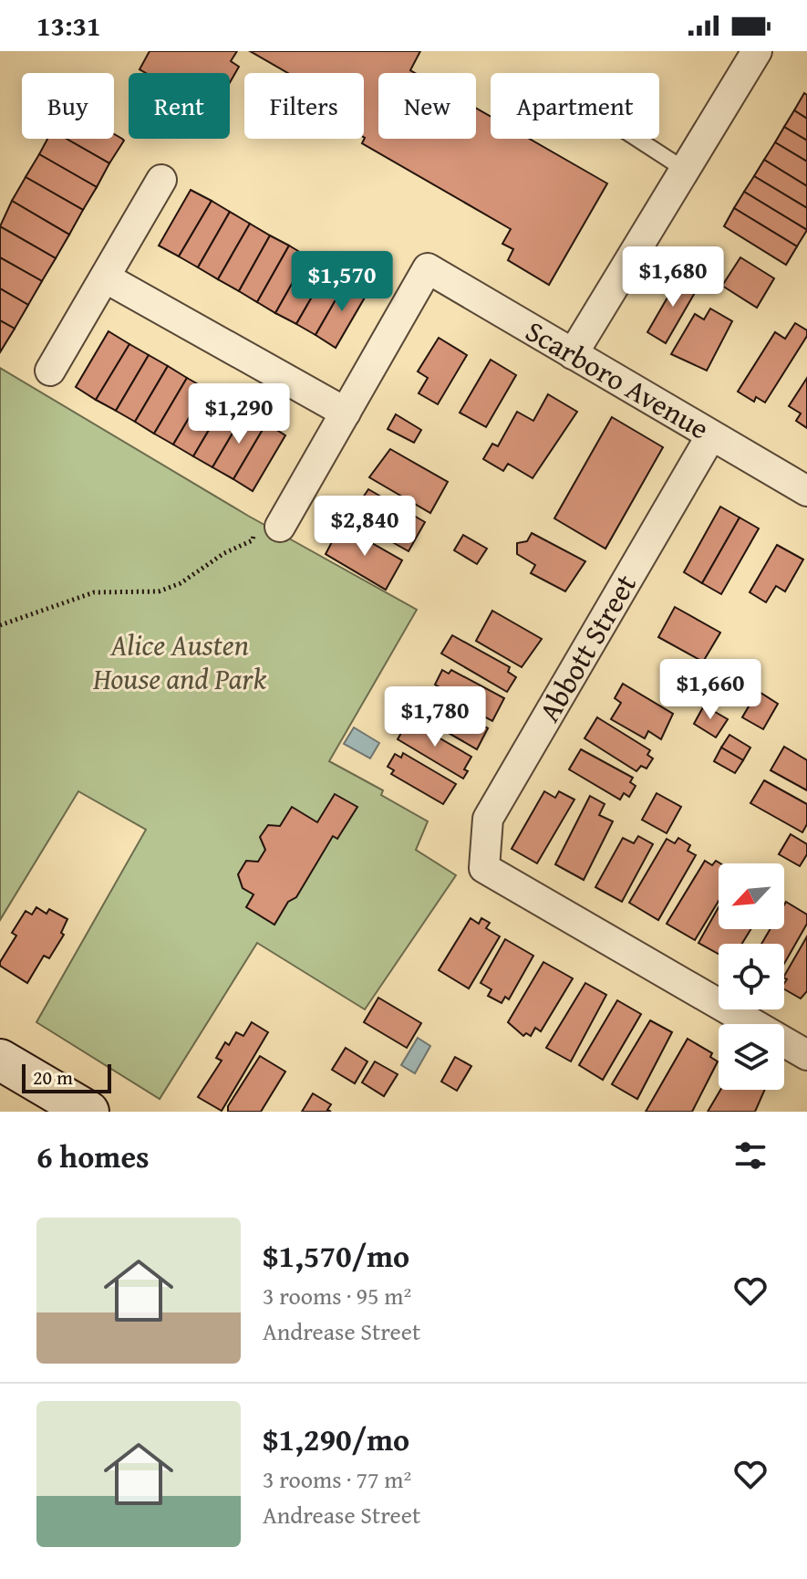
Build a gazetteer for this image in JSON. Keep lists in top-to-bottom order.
{
  "streets": {
    "street": ["Scarboro Avenue", "Abbott Street"]
  },
  "crossings": [
    ["Scarboro Avenue", "Abbott Street"]
  ],
  "parks": ["Alice Austen House and Park"],
  "scale_bar": "20 m",
  "north": "bottom left",
  "page": {
    "status": "13:31",
    "chip": [
      "Buy",
      "Rent",
      "Filters",
      "New",
      "Apartment"
    ],
    "price": [
      "$1,680",
      "$1,570",
      "$1,290",
      "$2,840",
      "$1,660",
      "$1,780"
    ],
    "scale": "20 m",
    "heading": "6 homes",
    "list": [
      {
        "name": "$1,570/mo",
        "note": "3 rooms · 95 m² · Andrease Street"
      },
      {
        "name": "$1,290/mo",
        "note": "3 rooms · 77 m² · Andrease Street"
      }
    ]
  }
}
